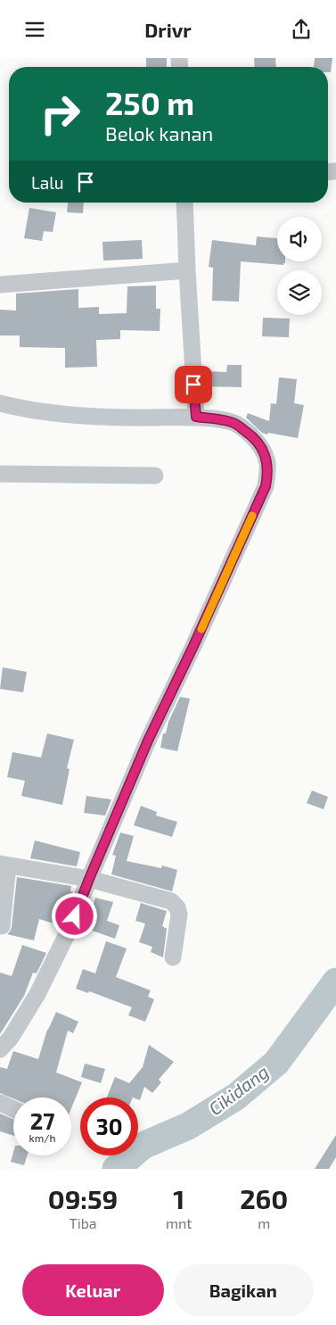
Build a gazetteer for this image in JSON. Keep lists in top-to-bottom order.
{
  "water": ["Cikidang"],
  "page": {
    "header": "Drivr",
    "turn": ["250 m", "Belok kanan"],
    "then": "Lalu",
    "speed": "27 km/h",
    "limit": "30",
    "eta": [
      "09:59",
      "Tiba",
      "1",
      "mnt",
      "260",
      "m"
    ],
    "buttons": ["Keluar", "Bagikan"]
  }
}
